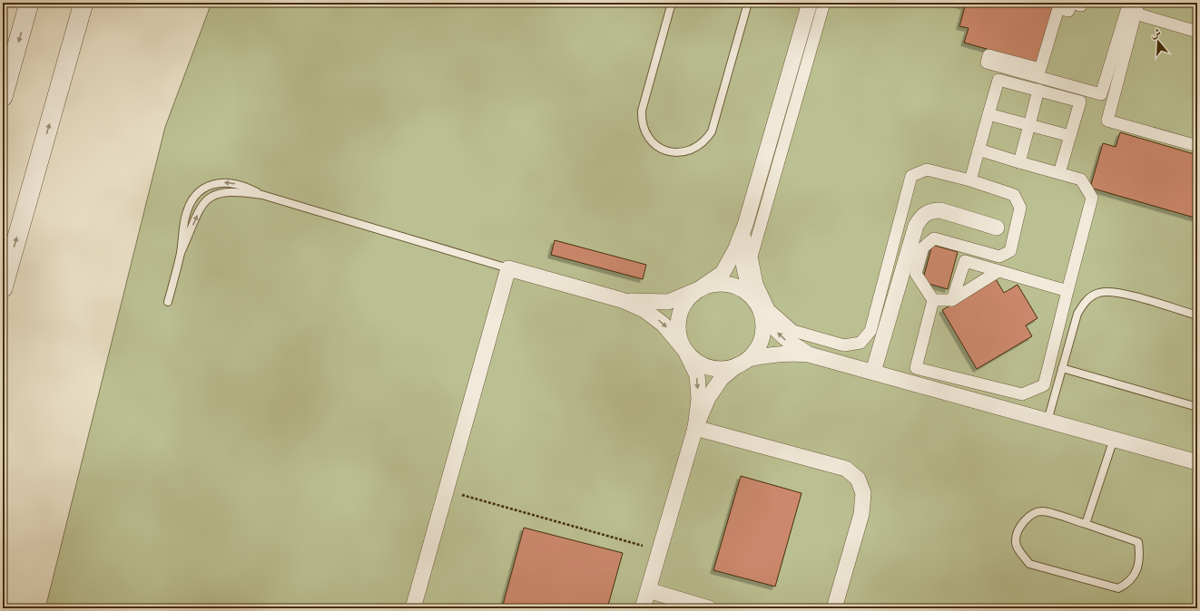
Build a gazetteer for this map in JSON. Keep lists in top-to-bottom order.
{
  "north": "top"
}
